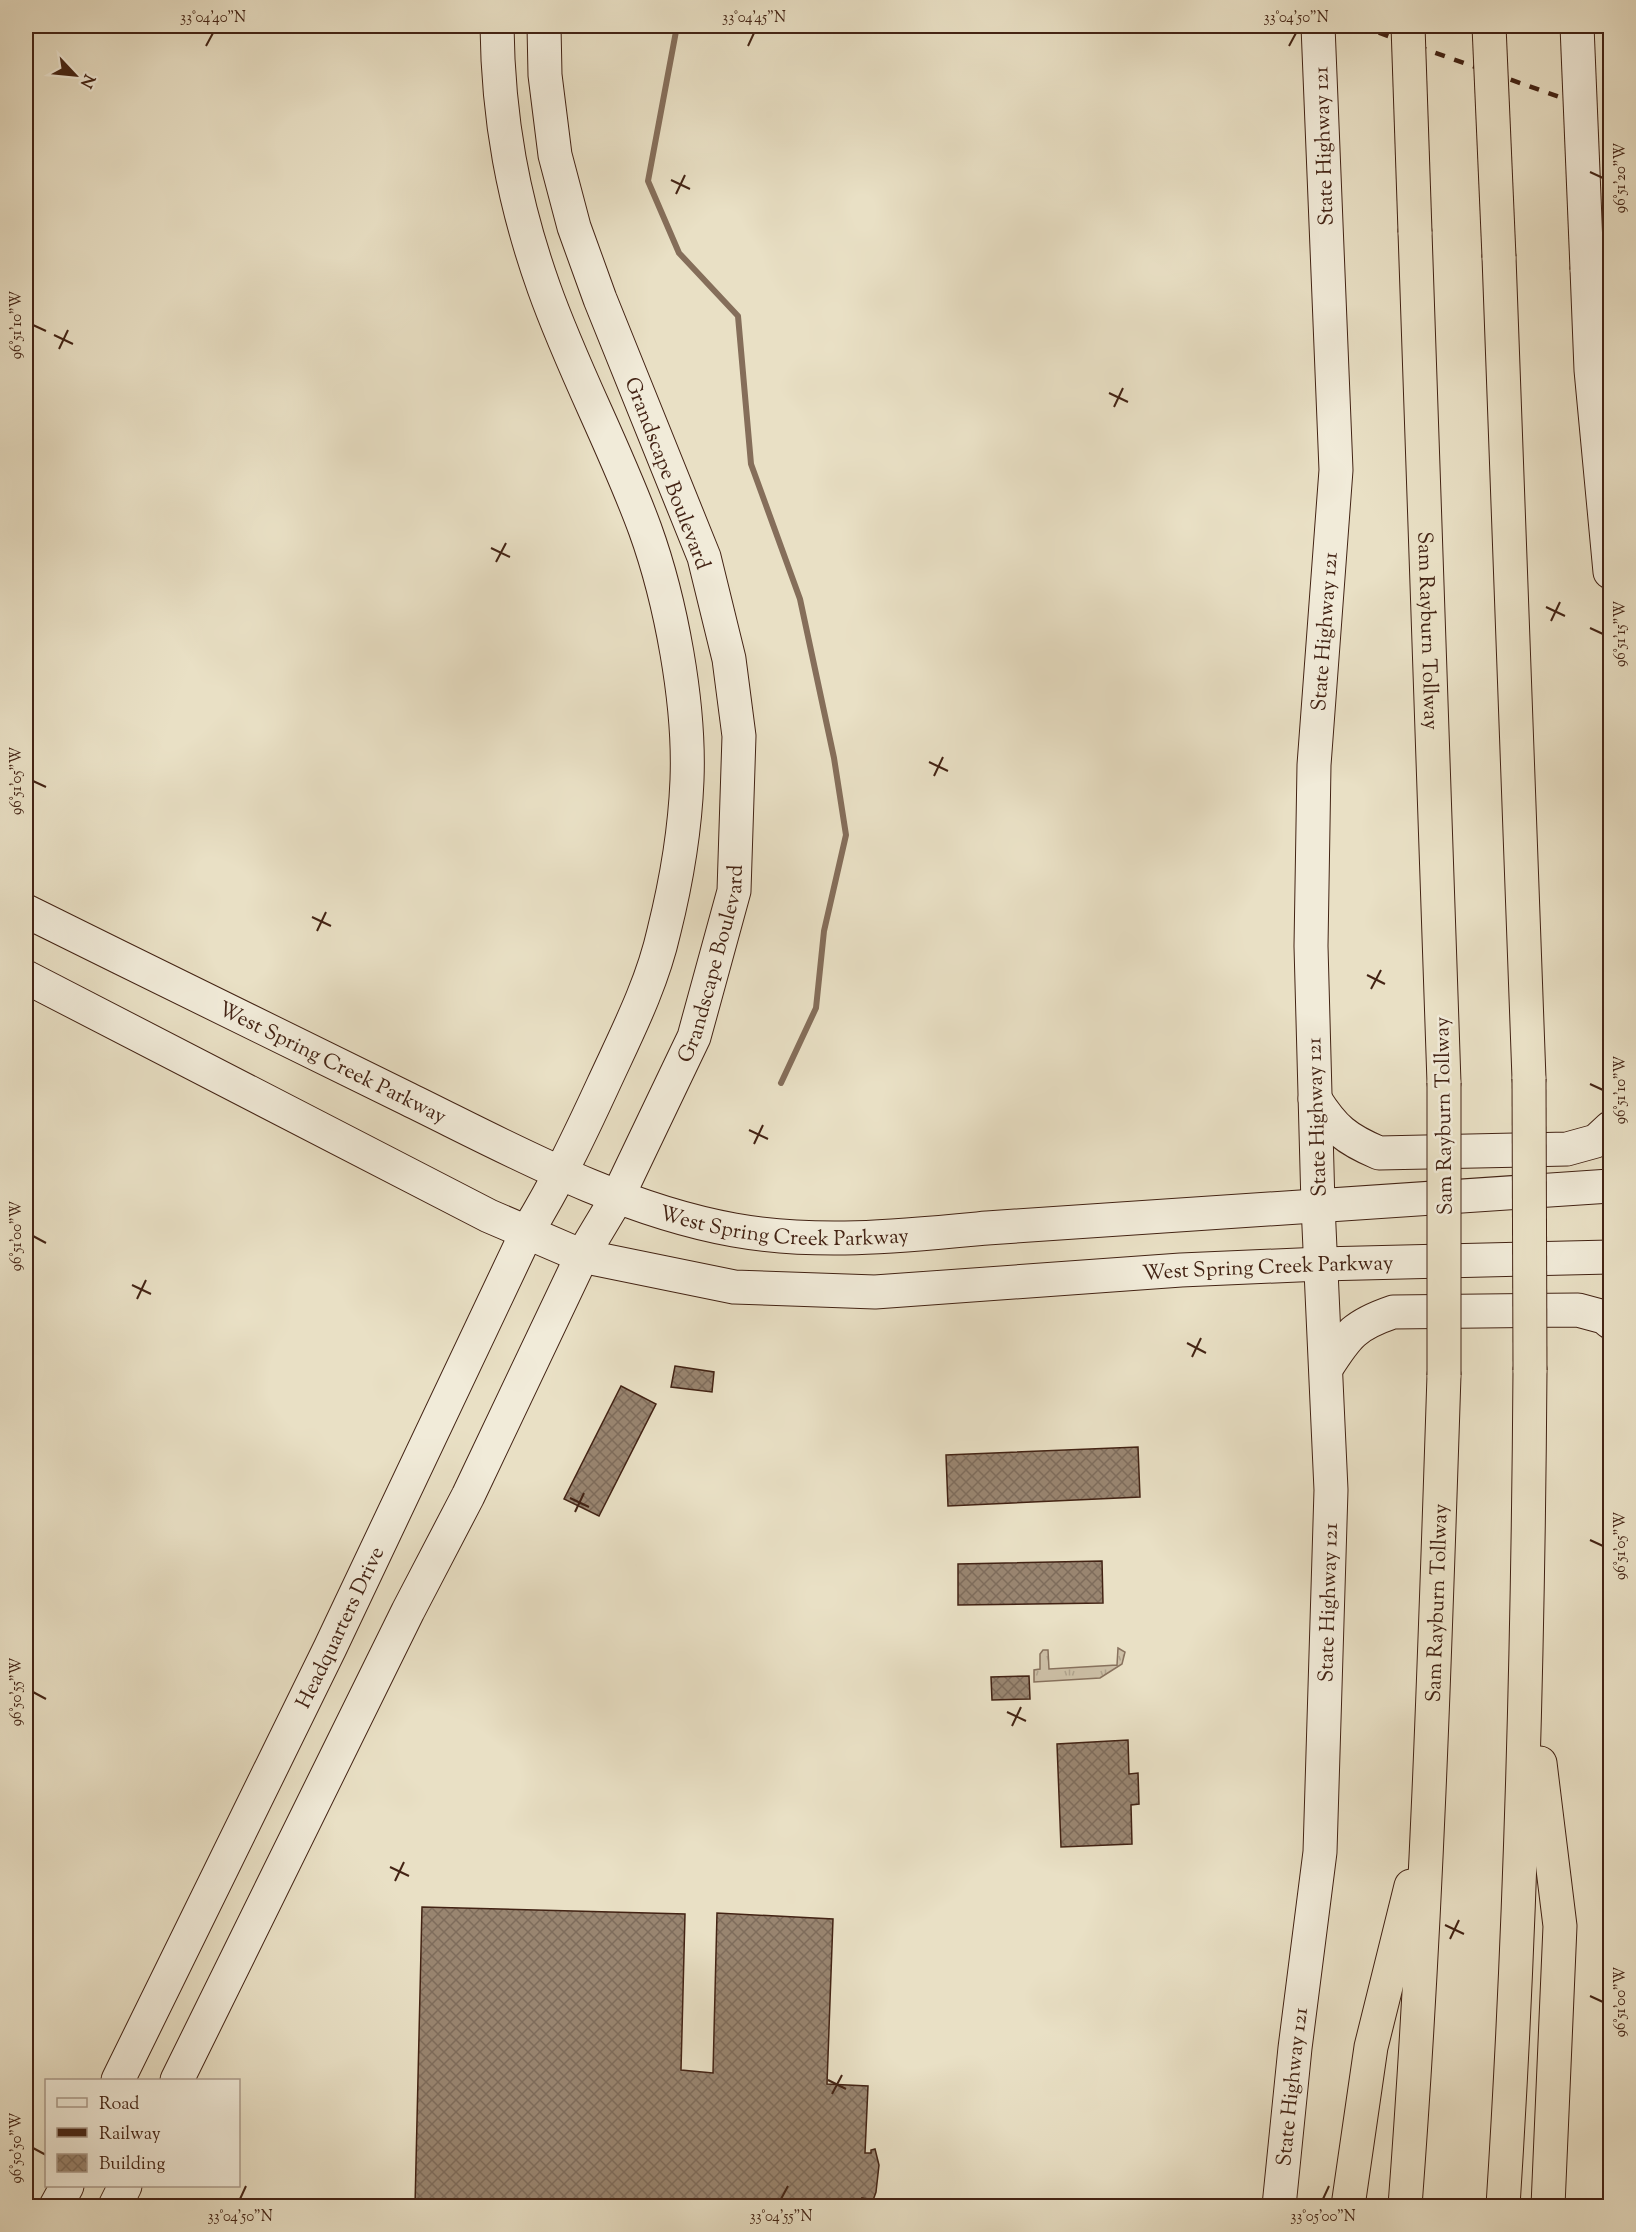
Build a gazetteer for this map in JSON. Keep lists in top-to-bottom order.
{
  "streets": {
    "highway": ["Sam Rayburn Tollway"],
    "main road": [
      "State Highway 121",
      "Grandscape Boulevard",
      "West Spring Creek Parkway",
      "Headquarters Drive"
    ]
  },
  "crossings": [
    ["State Highway 121", "West Spring Creek Parkway"],
    ["Grandscape Boulevard", "West Spring Creek Parkway"],
    ["Grandscape Boulevard", "Headquarters Drive"],
    ["West Spring Creek Parkway", "Headquarters Drive"]
  ],
  "legend": ["Road", "Railway", "Building"],
  "north": "bottom right",
  "coordinates": [
    "33°04'40\"N",
    "33°04'45\"N",
    "33°04'50\"N",
    "96°51'20\"W",
    "96°51'10\"W",
    "96°51'15\"W",
    "96°51'05\"W",
    "96°51'00\"W",
    "96°50'55\"W",
    "96°50'50\"W",
    "33°04'55\"N",
    "33°05'00\"N"
  ]
}
